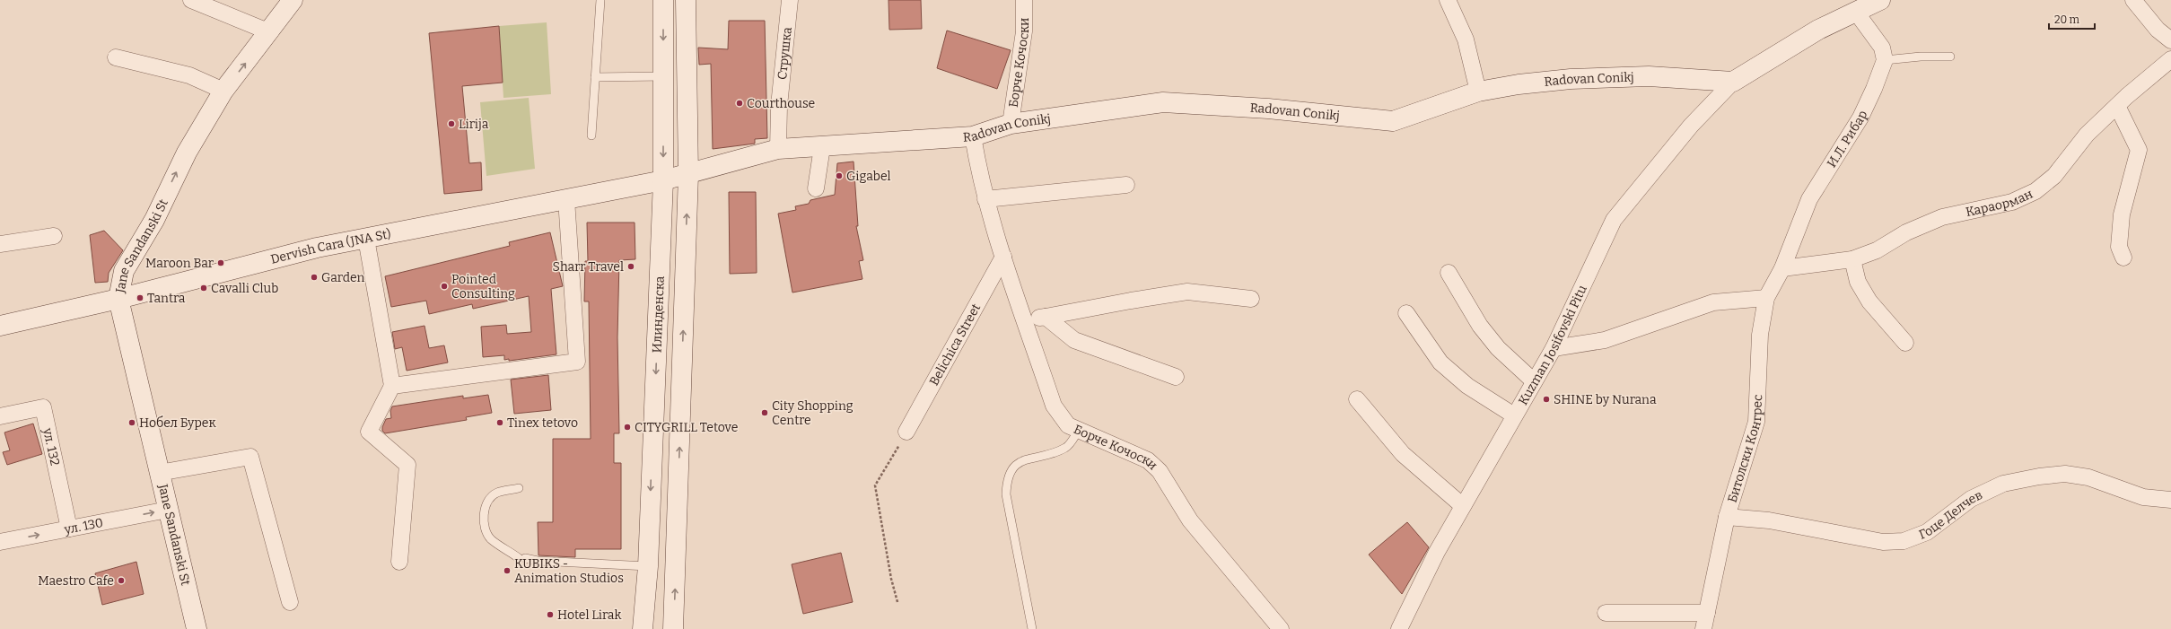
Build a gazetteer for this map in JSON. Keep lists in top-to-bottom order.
{
  "streets": {
    "street": [
      "Струшка",
      "Борче Кочоски",
      "Radovan Conikj",
      "И.Л. Рибар",
      "Караорман",
      "Jane Sandanski St",
      "Dervish Cara (JNA St)",
      "Илинденска",
      "Belichica Street",
      "Kuzman Josifovski Pitu",
      "ул. 132",
      "Битолски Конгрес",
      "Гоце Делчев",
      "ул. 130"
    ]
  },
  "crossings": [
    ["Струшка", "Radovan Conikj"],
    ["Борче Кочоски", "Radovan Conikj"],
    ["Борче Кочоски", "Belichica Street"],
    ["Radovan Conikj", "Dervish Cara (JNA St)"],
    ["Radovan Conikj", "Илинденска"],
    ["Radovan Conikj", "Kuzman Josifovski Pitu"],
    ["И.Л. Рибар", "Караорман"],
    ["И.Л. Рибар", "Битолски Конгрес"],
    ["Караорман", "Битолски Конгрес"],
    ["Jane Sandanski St", "Dervish Cara (JNA St)"],
    ["Jane Sandanski St", "ул. 130"],
    ["Dervish Cara (JNA St)", "Илинденска"],
    ["ул. 132", "ул. 130"],
    ["Битолски Конгрес", "Гоце Делчев"]
  ],
  "one_way": ["Jane Sandanski St", "ул. 130"],
  "places": [
    "Courthouse",
    "Lirija",
    "Gigabel",
    "Maroon Bar",
    "Sharr Travel",
    "Garden",
    "Pointed Consulting",
    "Cavalli Club",
    "Tantra",
    "SHINE by Nurana",
    "City Shopping Centre",
    "Нобел Бурек",
    "Tinex tetovo",
    "CITYGRILL Tetove",
    "KUBIKS - Animation Studios",
    "Maestro Cafe",
    "Hotel Lirak"
  ],
  "scale_bar": "20 m"
}
